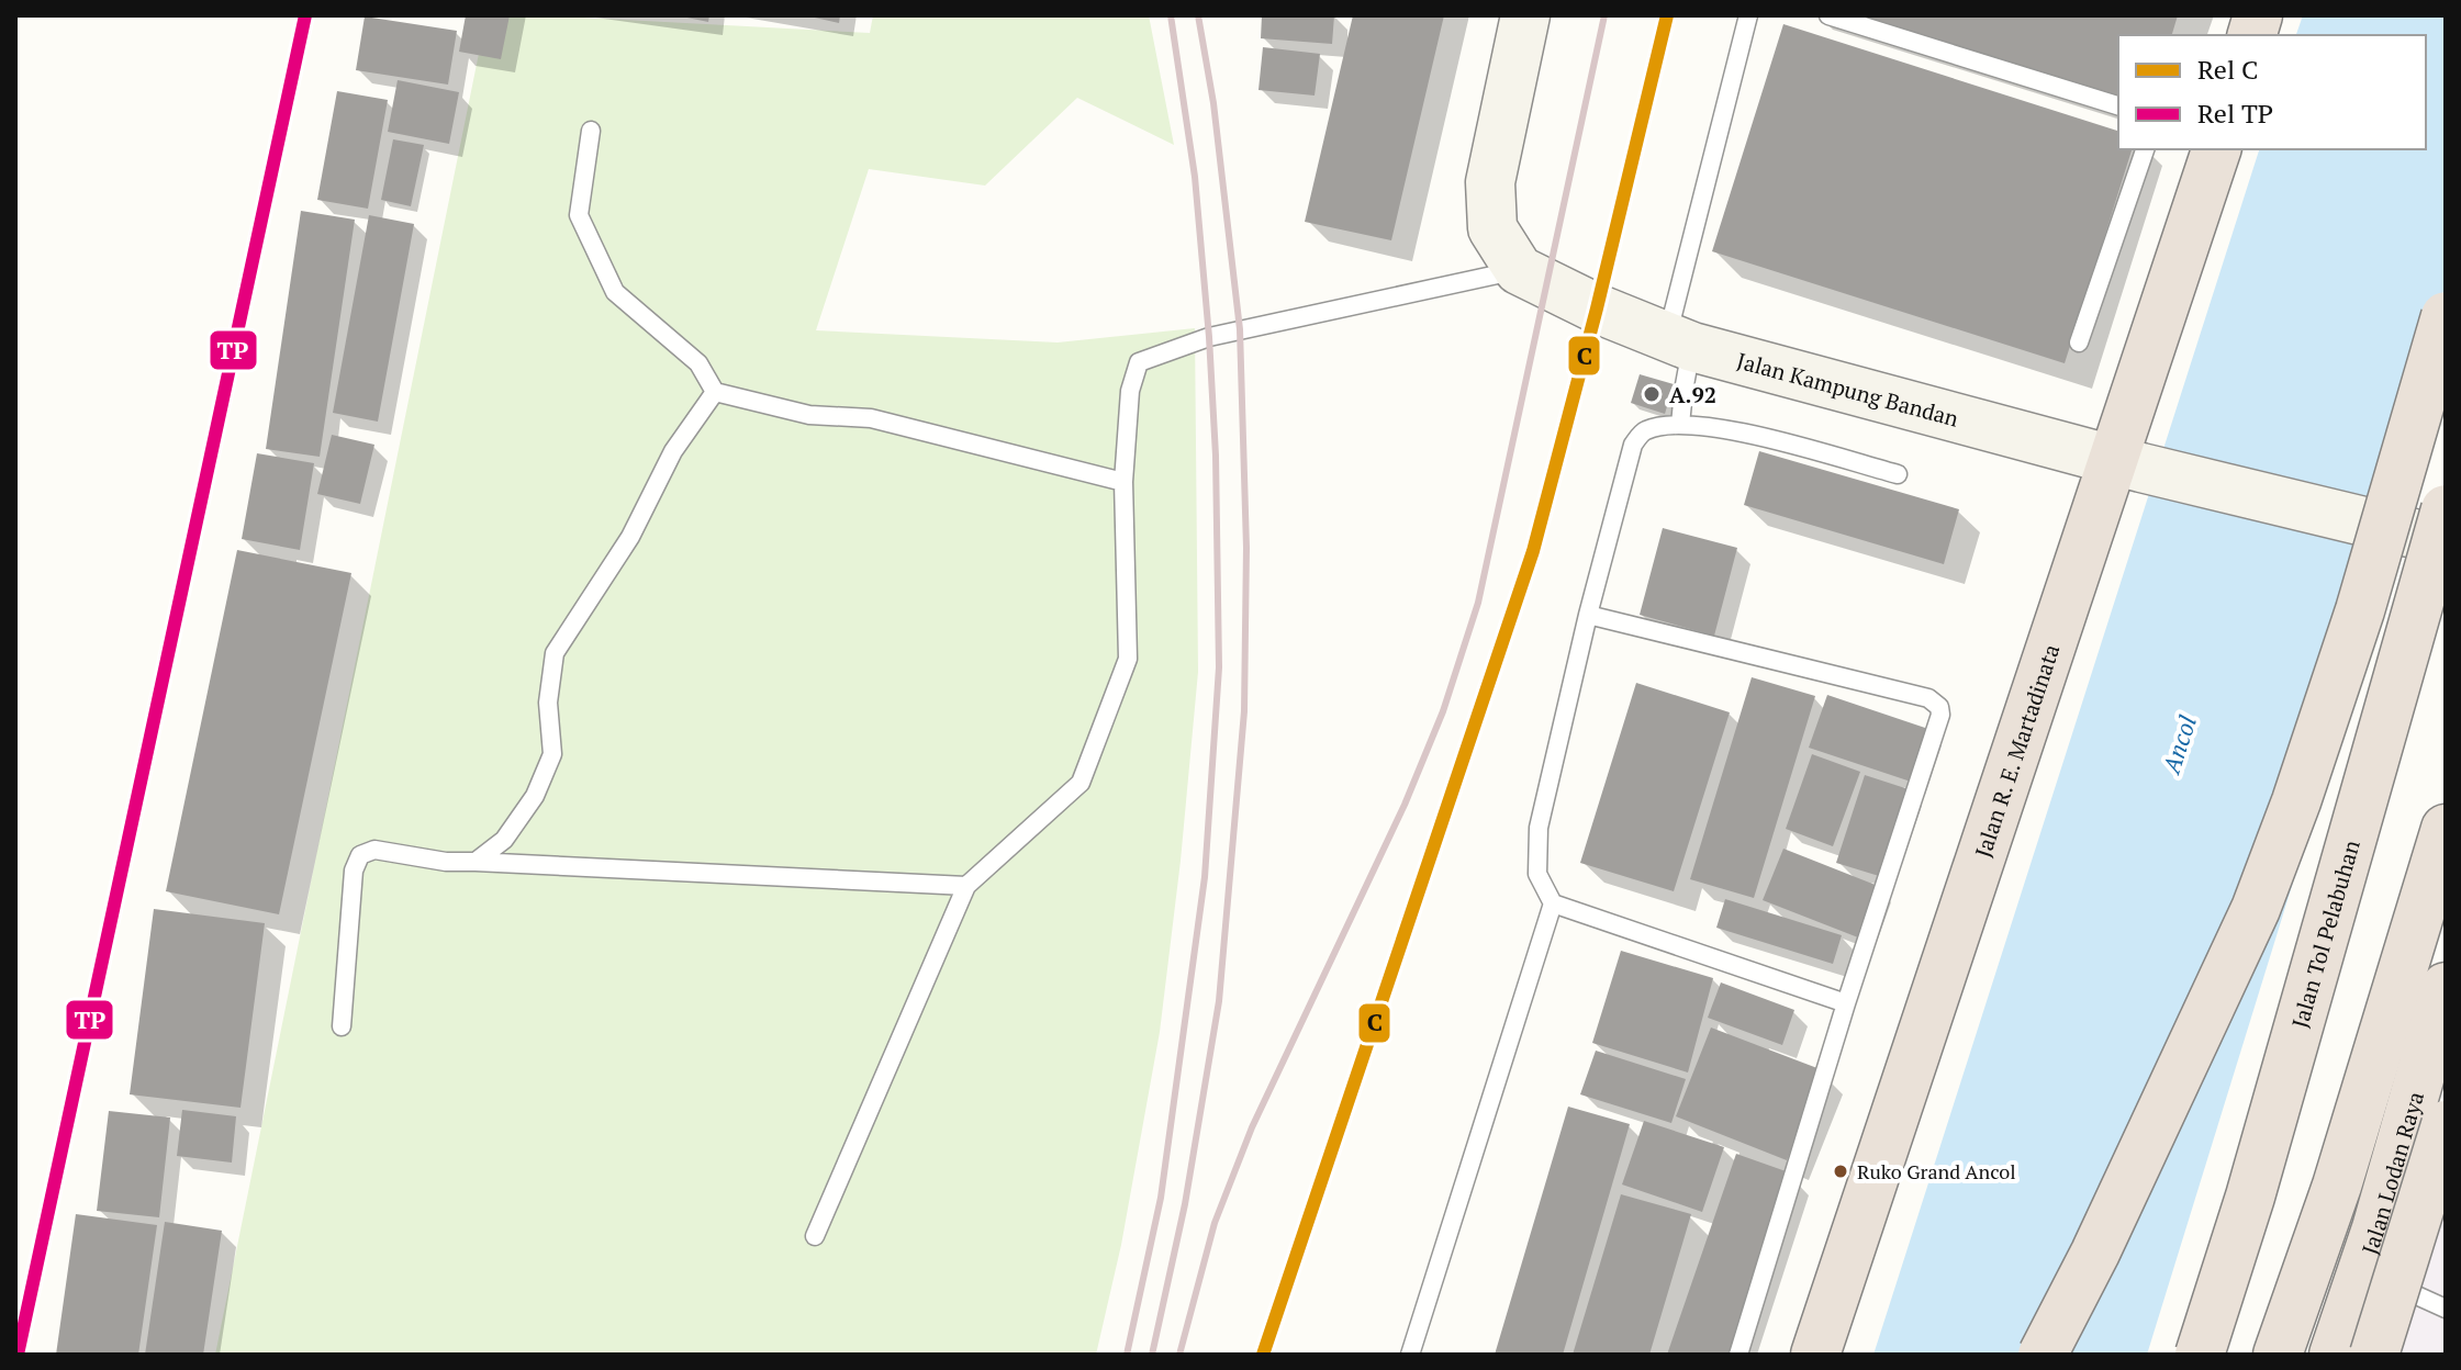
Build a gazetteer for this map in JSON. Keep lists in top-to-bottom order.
{
  "streets": {
    "highway": ["Jalan R. E. Martadinata", "Jalan Tol Pelabuhan", "Jalan Lodan Raya"],
    "street": ["Jalan Kampung Bandan"]
  },
  "crossings": [
    ["Jalan Kampung Bandan", "Jalan R. E. Martadinata"],
    ["Jalan Kampung Bandan", "Jalan Tol Pelabuhan"]
  ],
  "water": ["Ancol"],
  "places": ["A.92", "Ruko Grand Ancol"],
  "lines": ["rail line C", "rail line TP"],
  "legend": ["Rel C", "Rel TP"]
}
